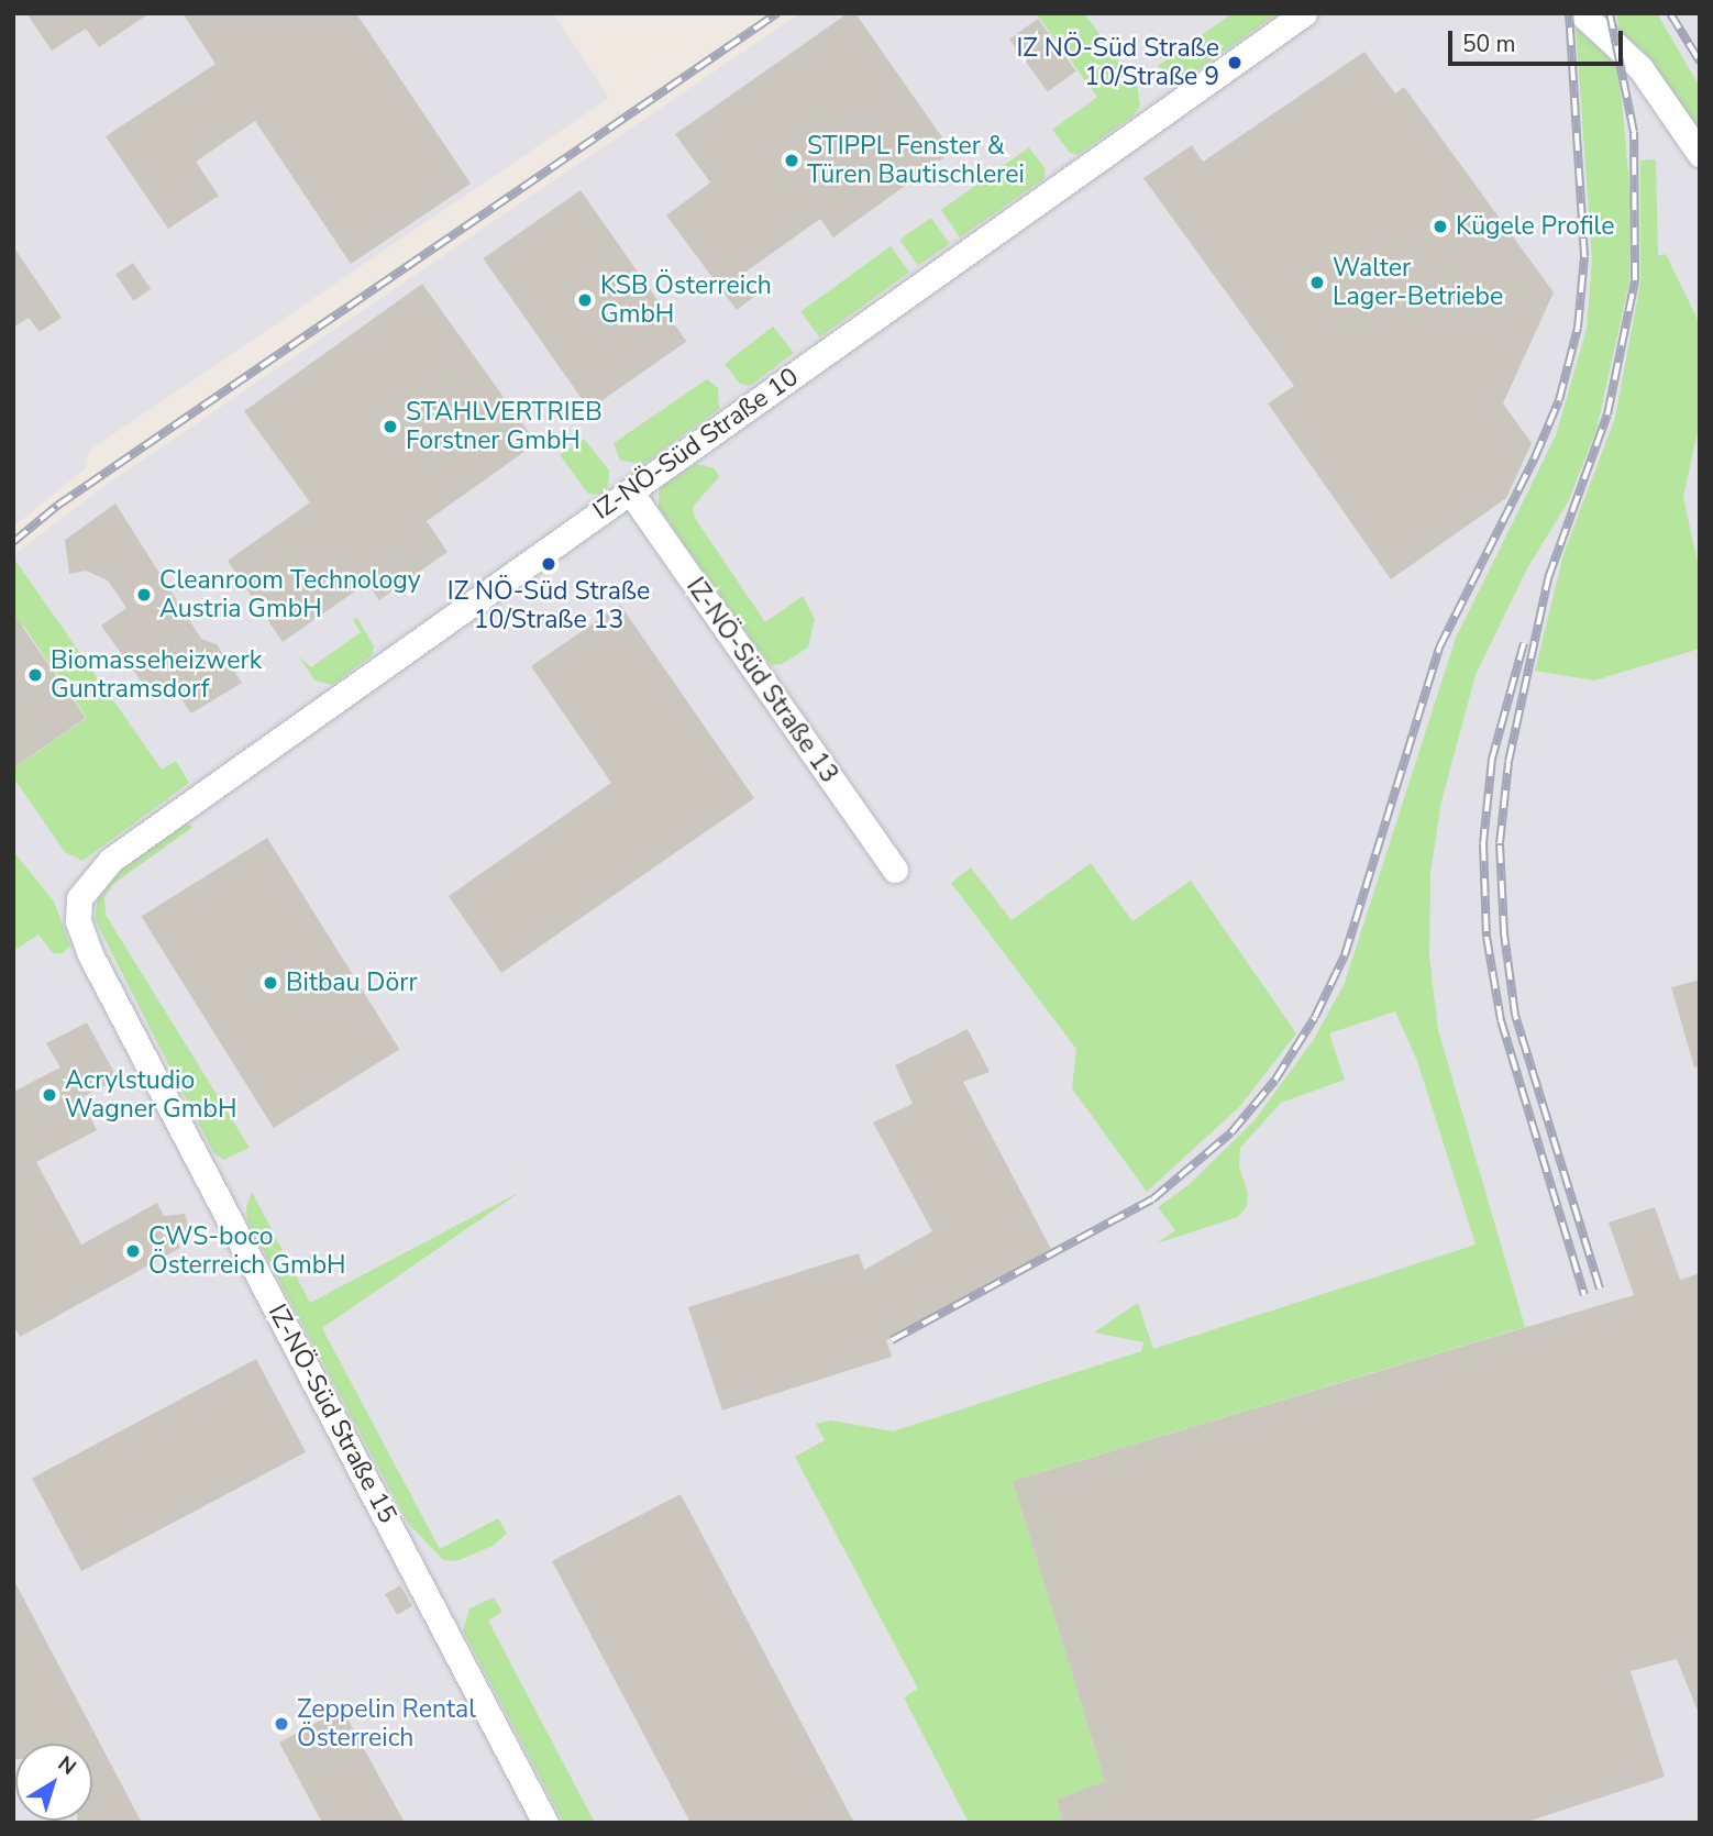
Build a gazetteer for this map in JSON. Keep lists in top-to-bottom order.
{
  "streets": {
    "street": ["IZ-NÖ-Süd Straße 10", "IZ-NÖ-Süd Straße 13", "IZ-NÖ-Süd Straße 15"]
  },
  "crossings": [
    ["IZ-NÖ-Süd Straße 10", "IZ-NÖ-Süd Straße 13"],
    ["IZ-NÖ-Süd Straße 10", "IZ-NÖ-Süd Straße 15"]
  ],
  "places": [
    "IZ NÖ-Süd Straße 10/Straße 9",
    "STIPPL Fenster & Türen Bautischlerei",
    "Kügele Profile",
    "Walter Lager-Betriebe",
    "KSB Österreich GmbH",
    "STAHLVERTRIEB Forstner GmbH",
    "IZ NÖ-Süd Straße 10/Straße 13",
    "Cleanroom Technology Austria GmbH",
    "Biomasseheizwerk Guntramsdorf",
    "Bitbau Dörr",
    "Acrylstudio Wagner GmbH",
    "CWS-boco Österreich GmbH",
    "Zeppelin Rental Österreich"
  ],
  "scale_bar": "50 m",
  "north": "top right"
}
